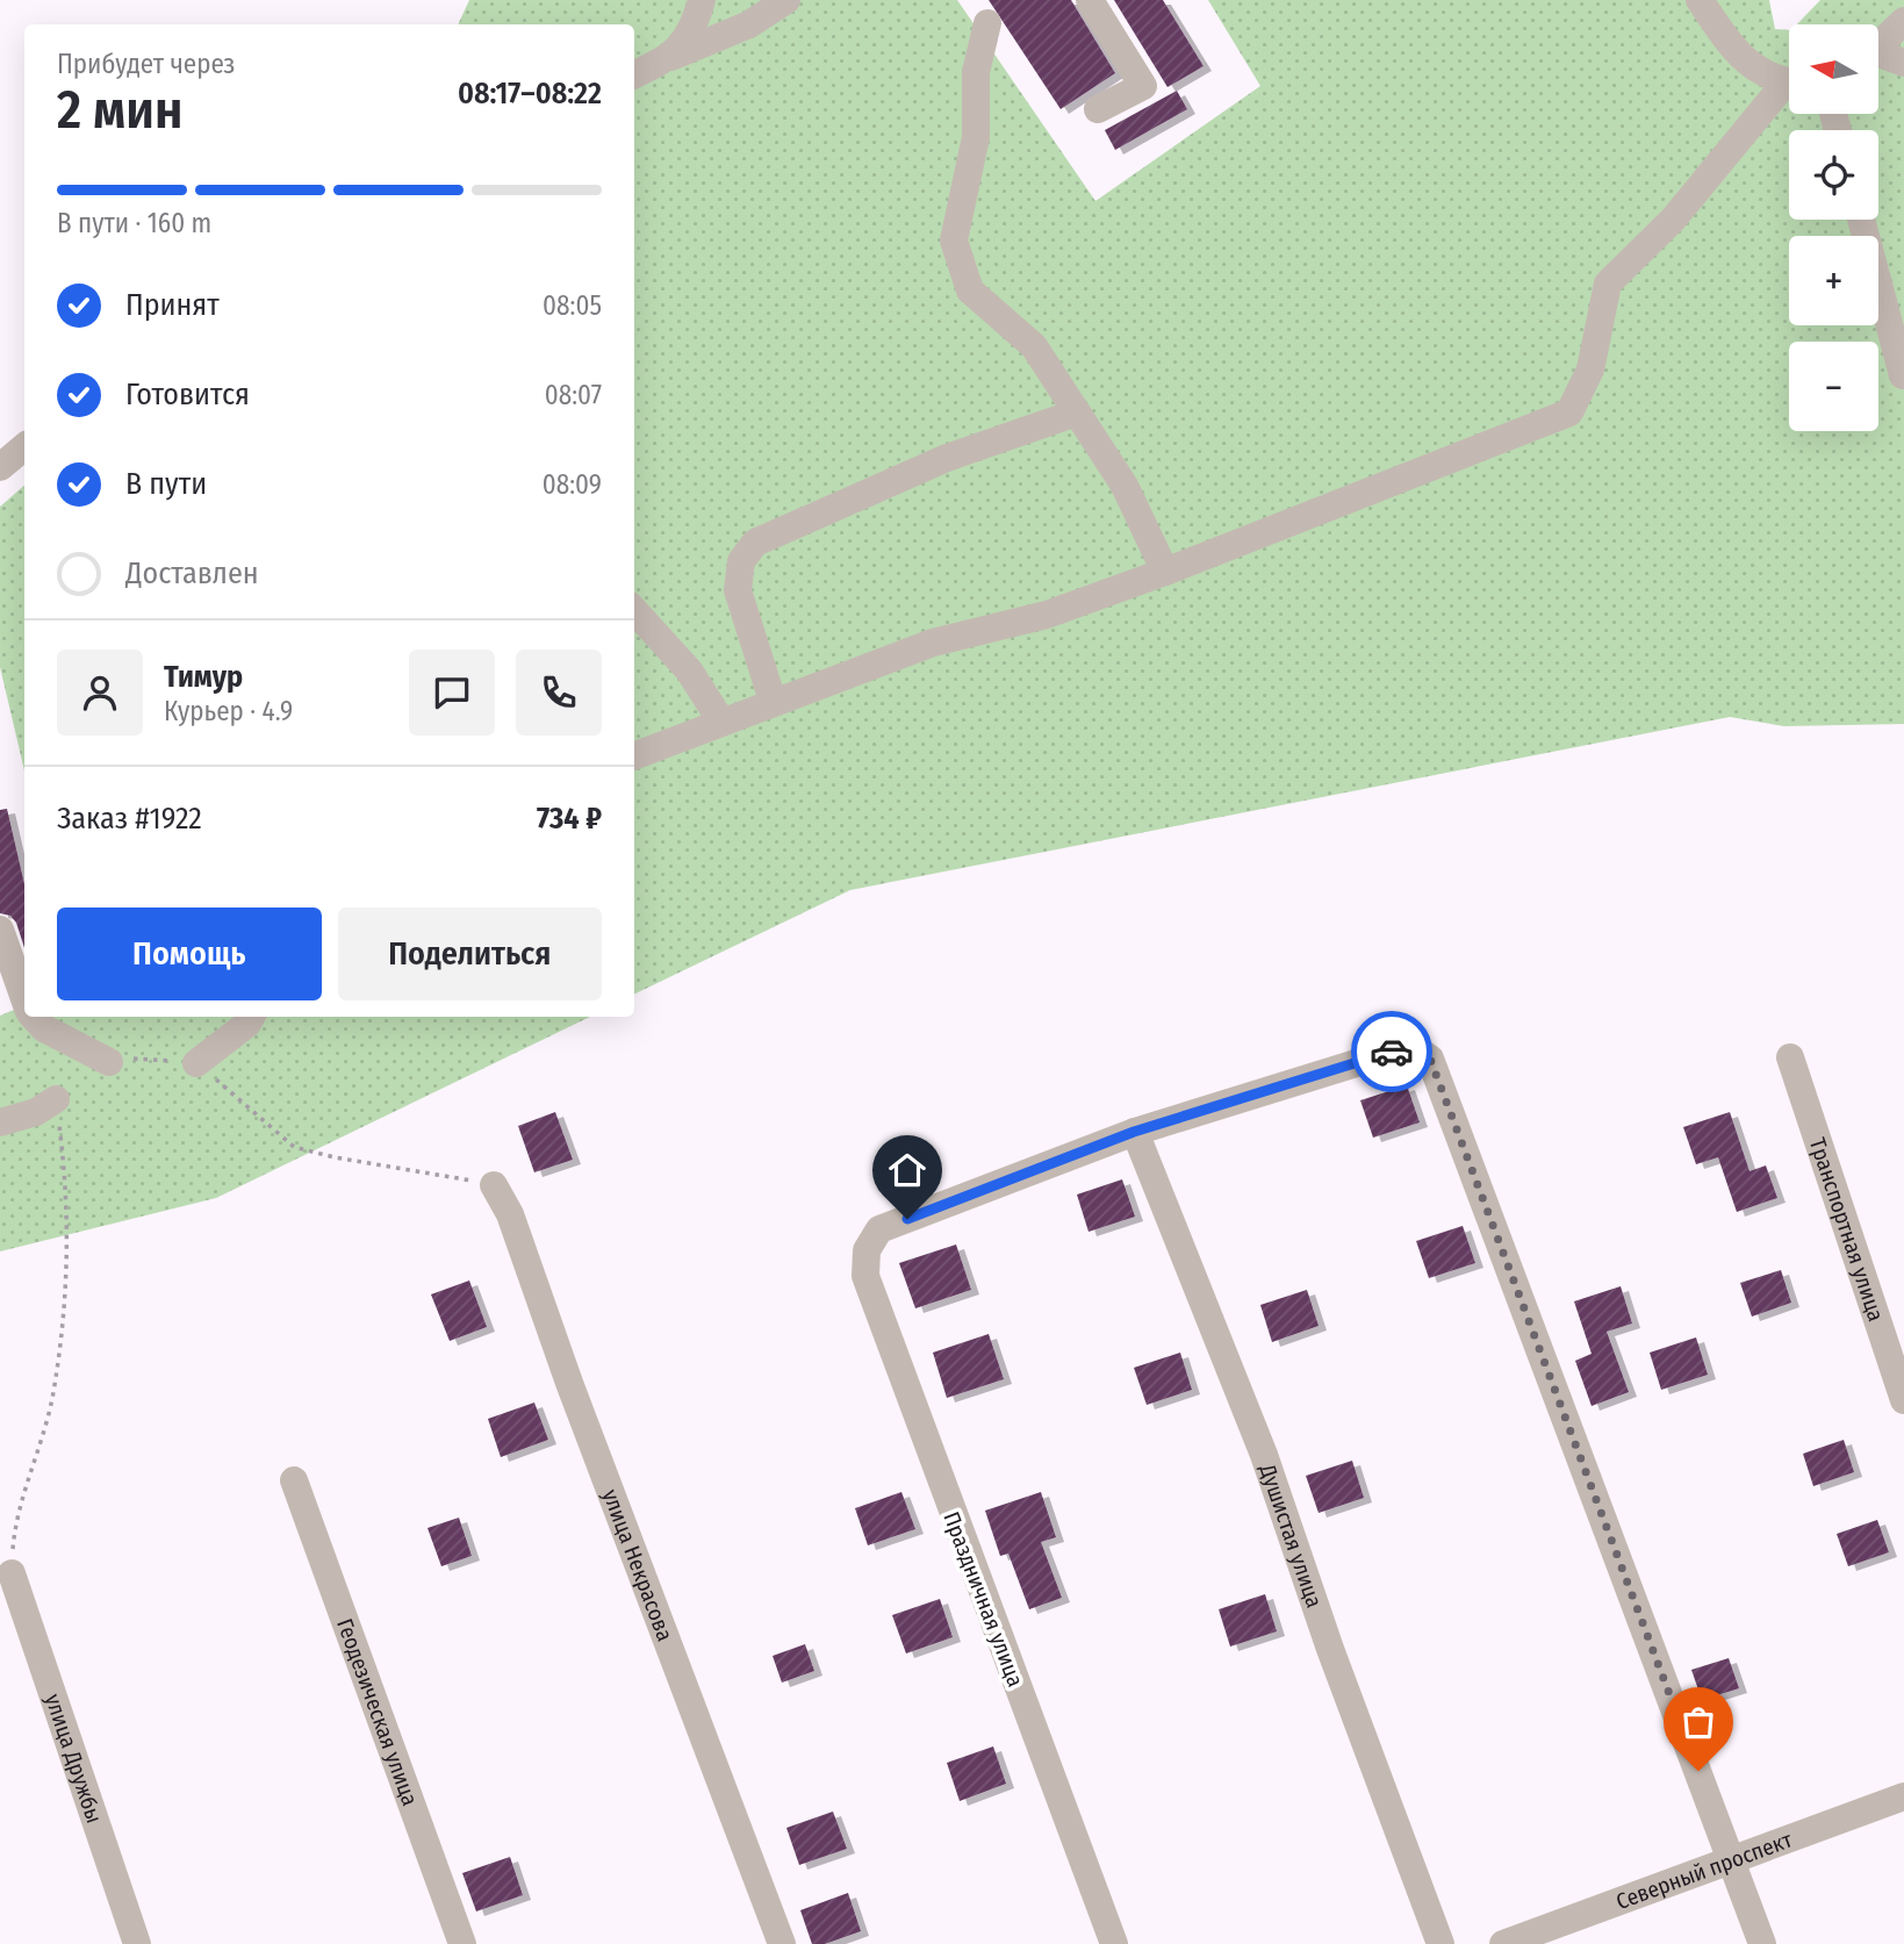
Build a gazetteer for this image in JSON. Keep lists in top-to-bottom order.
{
  "streets": {
    "street": [
      "Транспортная улица",
      "Душистая улица",
      "улица Некрасова",
      "Праздничная улица",
      "Геодезическая улица",
      "улица Дружбы",
      "Северный проспект"
    ]
  },
  "crossings": [
    ["Душистая улица", "Праздничная улица"]
  ],
  "north": "left",
  "page": {
    "map_buttons": ["+", "−"],
    "heading": ["2 мин", "Прибудет через", "08:17–08:22"],
    "panel": [
      "Тимур",
      "Курьер · 4.9",
      "Заказ #1922",
      "734 ₽"
    ],
    "bar": "В пути · 160 m",
    "list": [
      ["Принят", "08:05"],
      ["Готовится", "08:07"],
      ["В пути", "08:09"],
      "Доставлен"
    ],
    "buttons": ["Помощь", "Поделиться"]
  }
}
